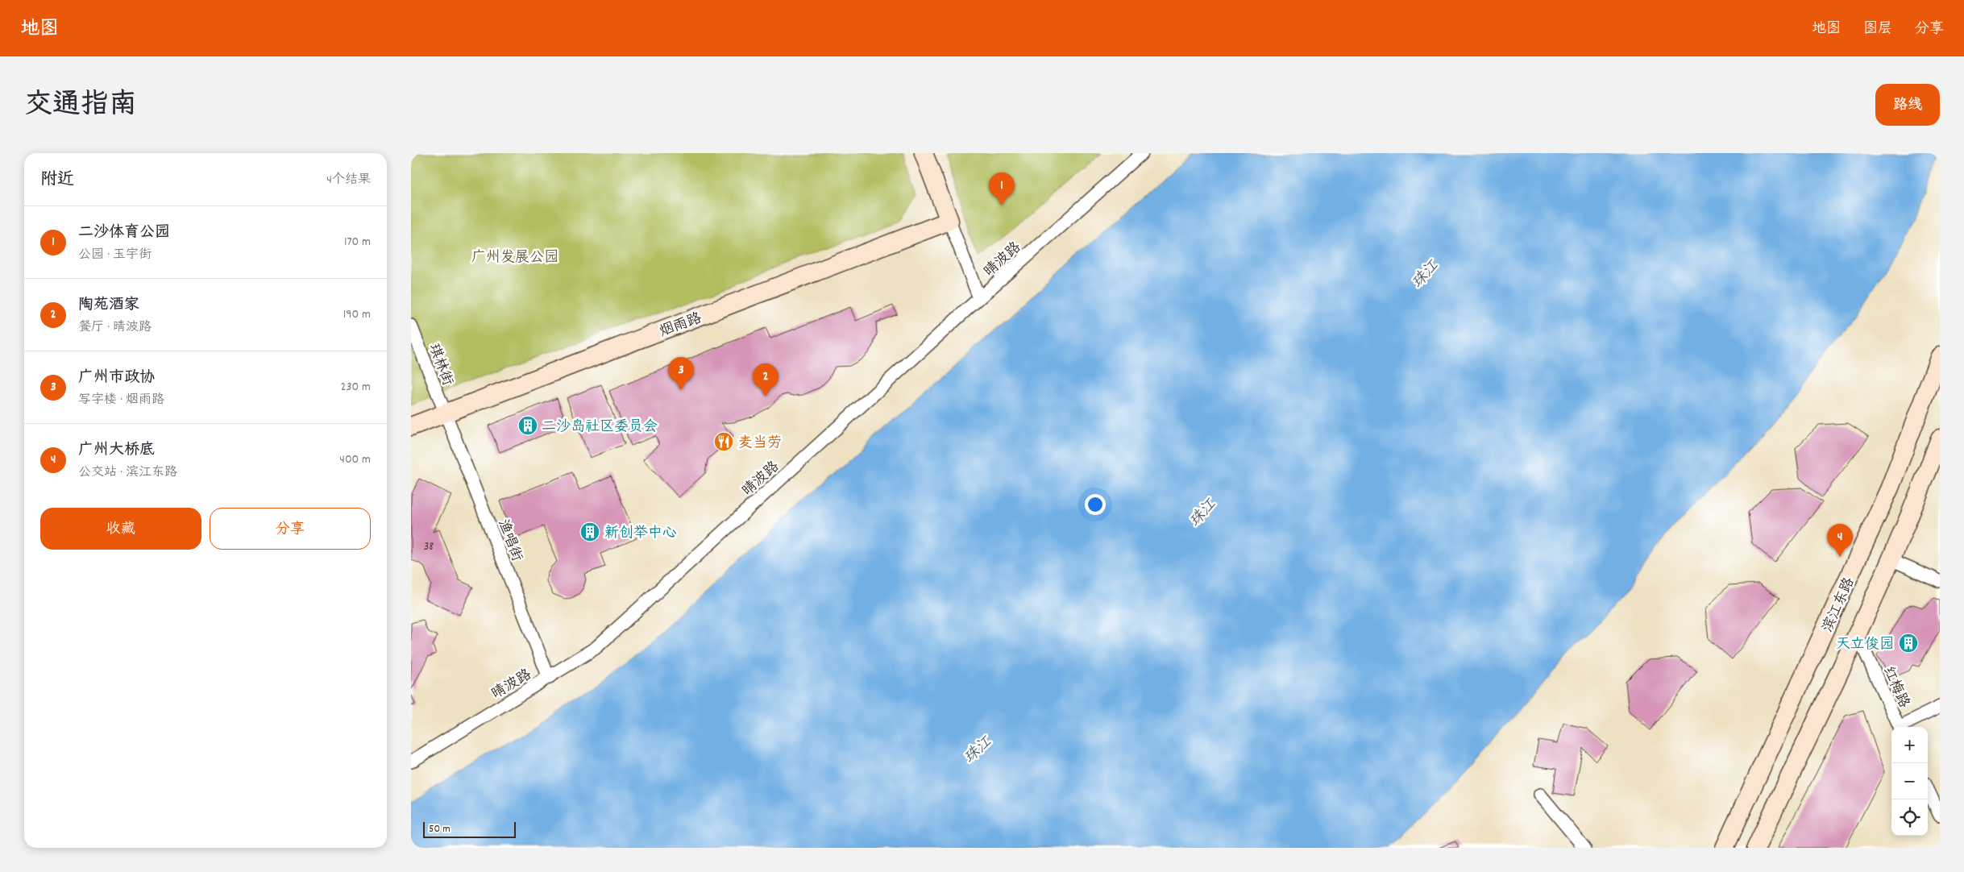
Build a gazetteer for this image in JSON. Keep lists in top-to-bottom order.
{
  "streets": {
    "main road": ["烟雨路", "滨江东路"],
    "street": [
      "晴波路",
      "琪林街",
      "渔唱街",
      "红梅路"
    ]
  },
  "crossings": [
    ["晴波路", "渔唱街"],
    ["烟雨路", "琪林街"],
    ["烟雨路", "渔唱街"],
    ["琪林街", "渔唱街"],
    ["滨江东路", "红梅路"]
  ],
  "water": ["珠江"],
  "parks": ["广州发展公园"],
  "places": {
    "building": ["二沙岛社区委员会", "新创举中心", "天立俊园"],
    "restaurant": ["麦当劳"]
  },
  "house_numbers": ["38"],
  "scale_bar": "50 m",
  "page": {
    "header": "地图",
    "nav": ["地图", "图层", "分享"],
    "title": "交通指南",
    "buttons": [
      "路线",
      ["收藏", "分享"]
    ],
    "heading": ["附近", "4个结果"],
    "pins": [
      "1",
      "3",
      "2",
      "4"
    ],
    "list": [
      {
        "mark": "1",
        "name": "二沙体育公园",
        "note": "公园 · 玉宇街",
        "value": "170 m"
      },
      {
        "mark": "2",
        "name": "陶苑酒家",
        "note": "餐厅 · 晴波路",
        "value": "190 m"
      },
      {
        "mark": "3",
        "name": "广州市政协",
        "note": "写字楼 · 烟雨路",
        "value": "230 m"
      },
      {
        "mark": "4",
        "name": "广州大桥底",
        "note": "公交站 · 滨江东路",
        "value": "400 m"
      }
    ],
    "map_buttons": ["+", "−"],
    "scale": "50 m"
  }
}
